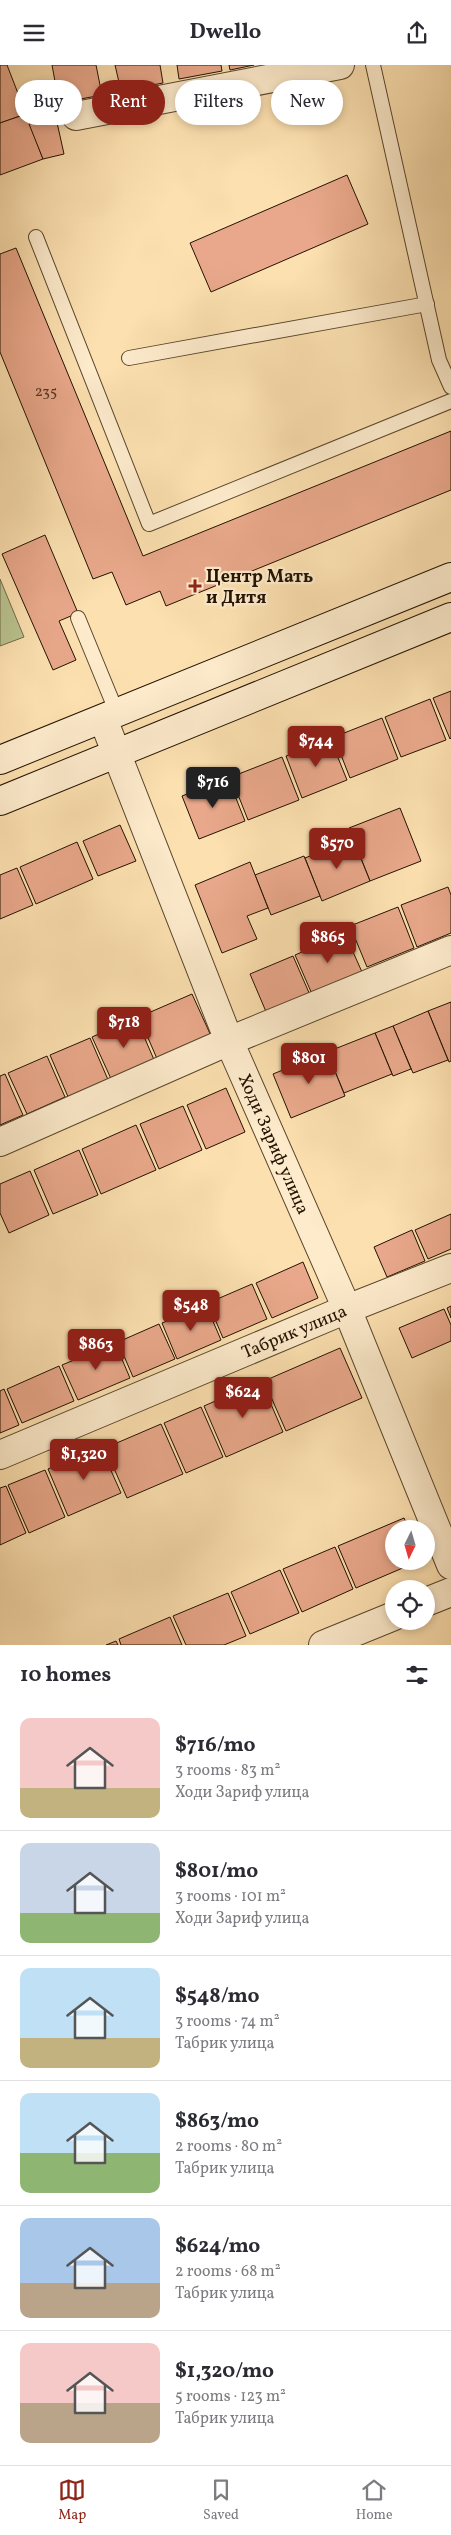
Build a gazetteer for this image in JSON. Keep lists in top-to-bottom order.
{
  "streets": {
    "street": ["Ходи Зариф улица", "Табрик улица"]
  },
  "crossings": [
    ["Ходи Зариф улица", "Табрик улица"]
  ],
  "places": {
    "health": ["Центр Мать и Дитя"]
  },
  "house_numbers": ["235"],
  "north": "bottom",
  "page": {
    "header": "Dwello",
    "chip": [
      "Buy",
      "Rent",
      "Filters",
      "New"
    ],
    "price": [
      "$744",
      "$716",
      "$570",
      "$865",
      "$718",
      "$801",
      "$548",
      "$863",
      "$624",
      "$1,320"
    ],
    "heading": "10 homes",
    "list": [
      {
        "name": "$716/mo",
        "note": "3 rooms · 83 m² · Ходи Зариф улица"
      },
      {
        "name": "$801/mo",
        "note": "3 rooms · 101 m² · Ходи Зариф улица"
      },
      {
        "name": "$548/mo",
        "note": "3 rooms · 74 m² · Табрик улица"
      },
      {
        "name": "$863/mo",
        "note": "2 rooms · 80 m² · Табрик улица"
      },
      {
        "name": "$624/mo",
        "note": "2 rooms · 68 m² · Табрик улица"
      },
      {
        "name": "$1,320/mo",
        "note": "5 rooms · 123 m² · Табрик улица"
      }
    ],
    "tabs": ["Map", "Saved", "Home"]
  }
}
